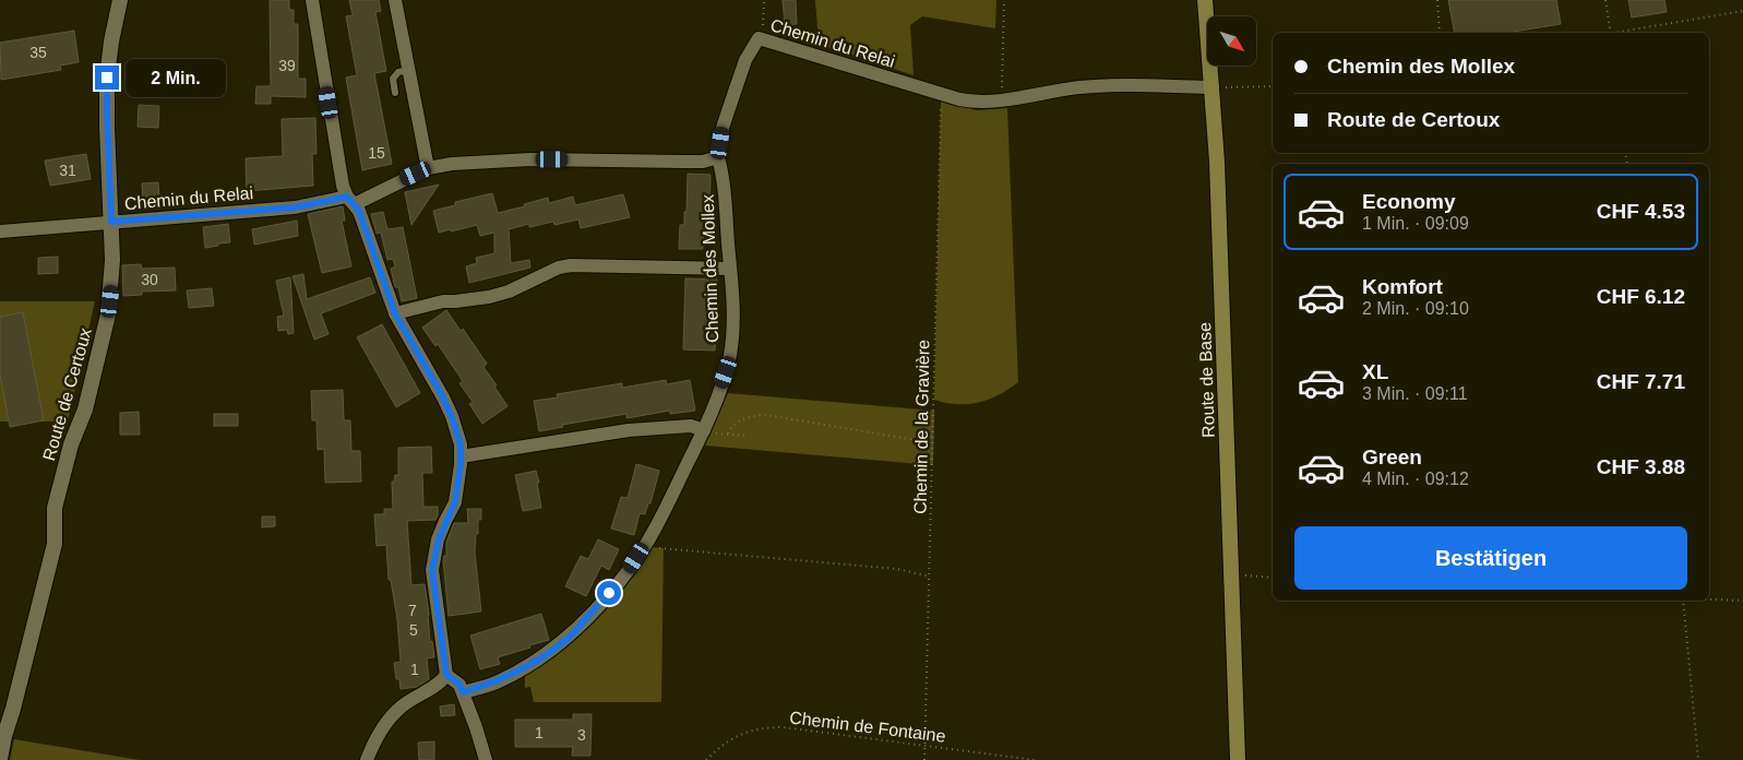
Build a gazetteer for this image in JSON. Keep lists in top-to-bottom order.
{
  "streets": {
    "main road": ["Route de Base"],
    "street": ["Chemin du Relai", "Chemin des Mollex", "Route de Certoux"],
    "path": ["Chemin de la Gravière", "Chemin de Fontaine"]
  },
  "crossings": [
    ["Chemin du Relai", "Chemin des Mollex"],
    ["Chemin du Relai", "Route de Base"],
    ["Chemin du Relai", "Route de Certoux"],
    ["Chemin du Relai", "Chemin de la Gravière"],
    ["Chemin de la Gravière", "Chemin de Fontaine"]
  ],
  "house_numbers": [
    "35",
    "39",
    "15",
    "31",
    "30",
    "7",
    "5",
    "1",
    "1",
    "3"
  ],
  "north": "bottom right",
  "page": {
    "banner": ["Chemin des Mollex", "Route de Certoux"],
    "bubble": "2 Min.",
    "list": [
      {
        "name": "Economy",
        "note": "1 Min. · 09:09",
        "value": "CHF 4.53"
      },
      {
        "name": "Komfort",
        "note": "2 Min. · 09:10",
        "value": "CHF 6.12"
      },
      {
        "name": "XL",
        "note": "3 Min. · 09:11",
        "value": "CHF 7.71"
      },
      {
        "name": "Green",
        "note": "4 Min. · 09:12",
        "value": "CHF 3.88"
      }
    ],
    "buttons": "Bestätigen"
  }
}
